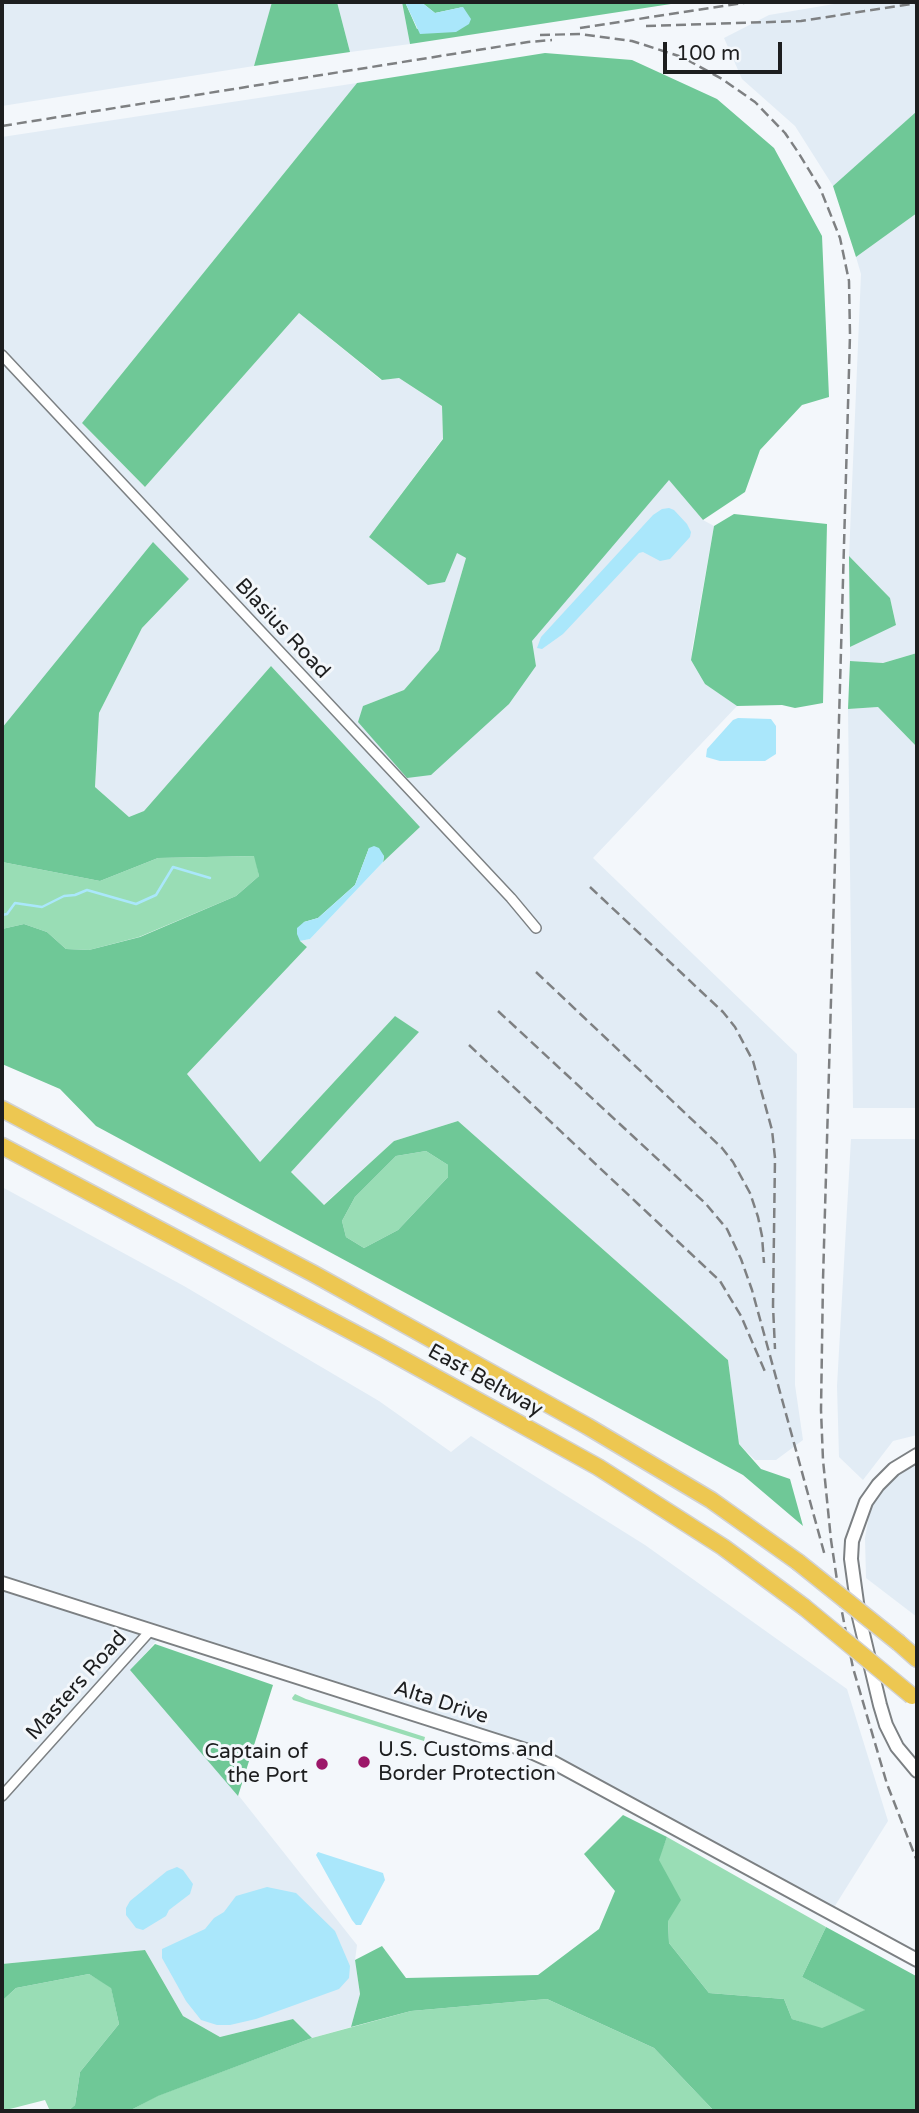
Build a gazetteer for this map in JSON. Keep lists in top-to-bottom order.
{
  "streets": {
    "highway": ["East Beltway"],
    "street": ["Blasius Road", "Masters Road", "Alta Drive"]
  },
  "crossings": [
    ["Masters Road", "Alta Drive"]
  ],
  "places": ["U.S. Customs and Border Protection", "Captain of the Port"],
  "scale_bar": "100 m"
}
